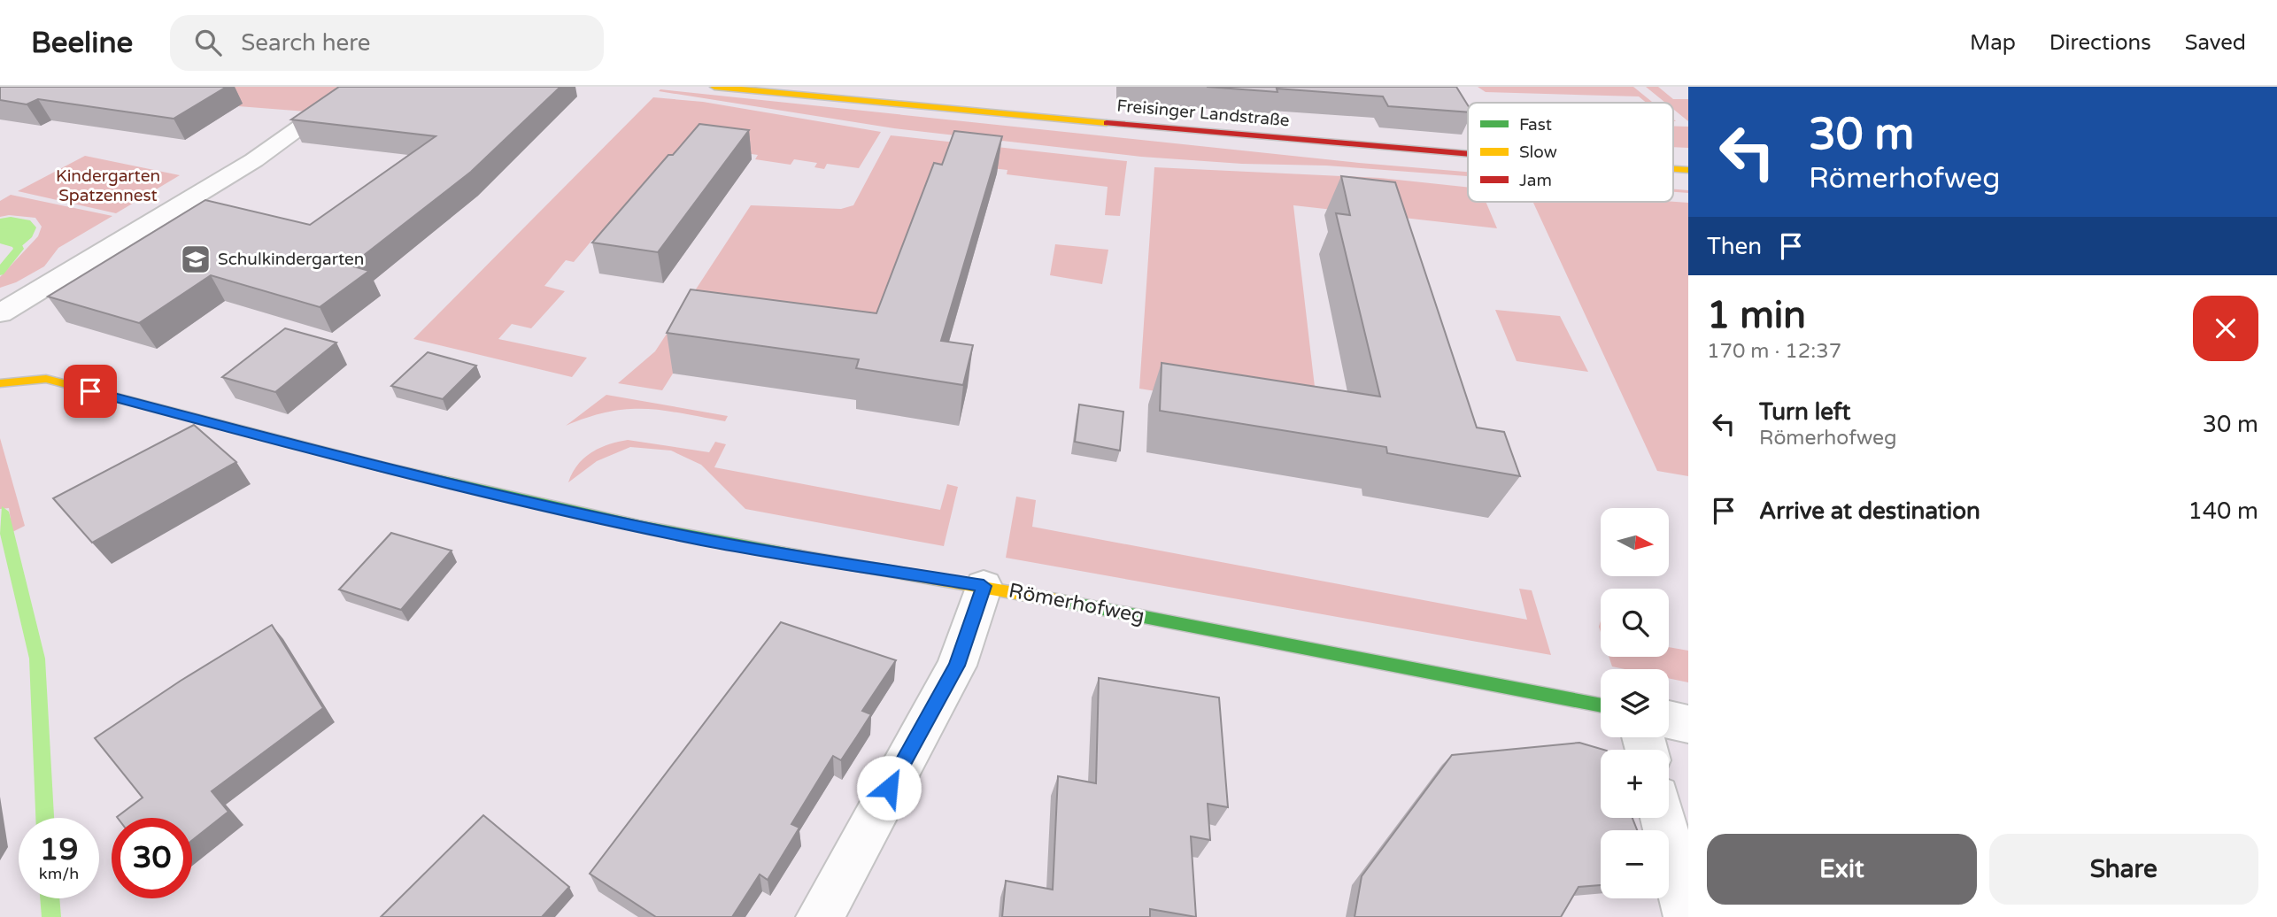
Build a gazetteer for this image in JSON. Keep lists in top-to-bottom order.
{
  "streets": {
    "street": ["Freisinger Landstraße", "Römerhofweg"]
  },
  "parks": ["Kindergarten Spatzennest"],
  "places": {
    "school or university": ["Schulkindergarten"]
  },
  "legend": ["Fast", "Slow", "Jam"],
  "north": "right",
  "page": {
    "header": "Beeline",
    "search": "Search here",
    "nav": ["Map", "Directions", "Saved"],
    "turn": ["30 m", "Römerhofweg"],
    "then": "Then",
    "heading": ["1 min", "170 m · 12:37"],
    "list": [
      {
        "name": "Turn left",
        "note": "Römerhofweg",
        "value": "30 m"
      },
      {
        "name": "Arrive at destination",
        "value": "140 m"
      }
    ],
    "map_buttons": ["+", "−"],
    "speed": "19 km/h",
    "limit": "30",
    "buttons": ["Exit", "Share"]
  }
}
